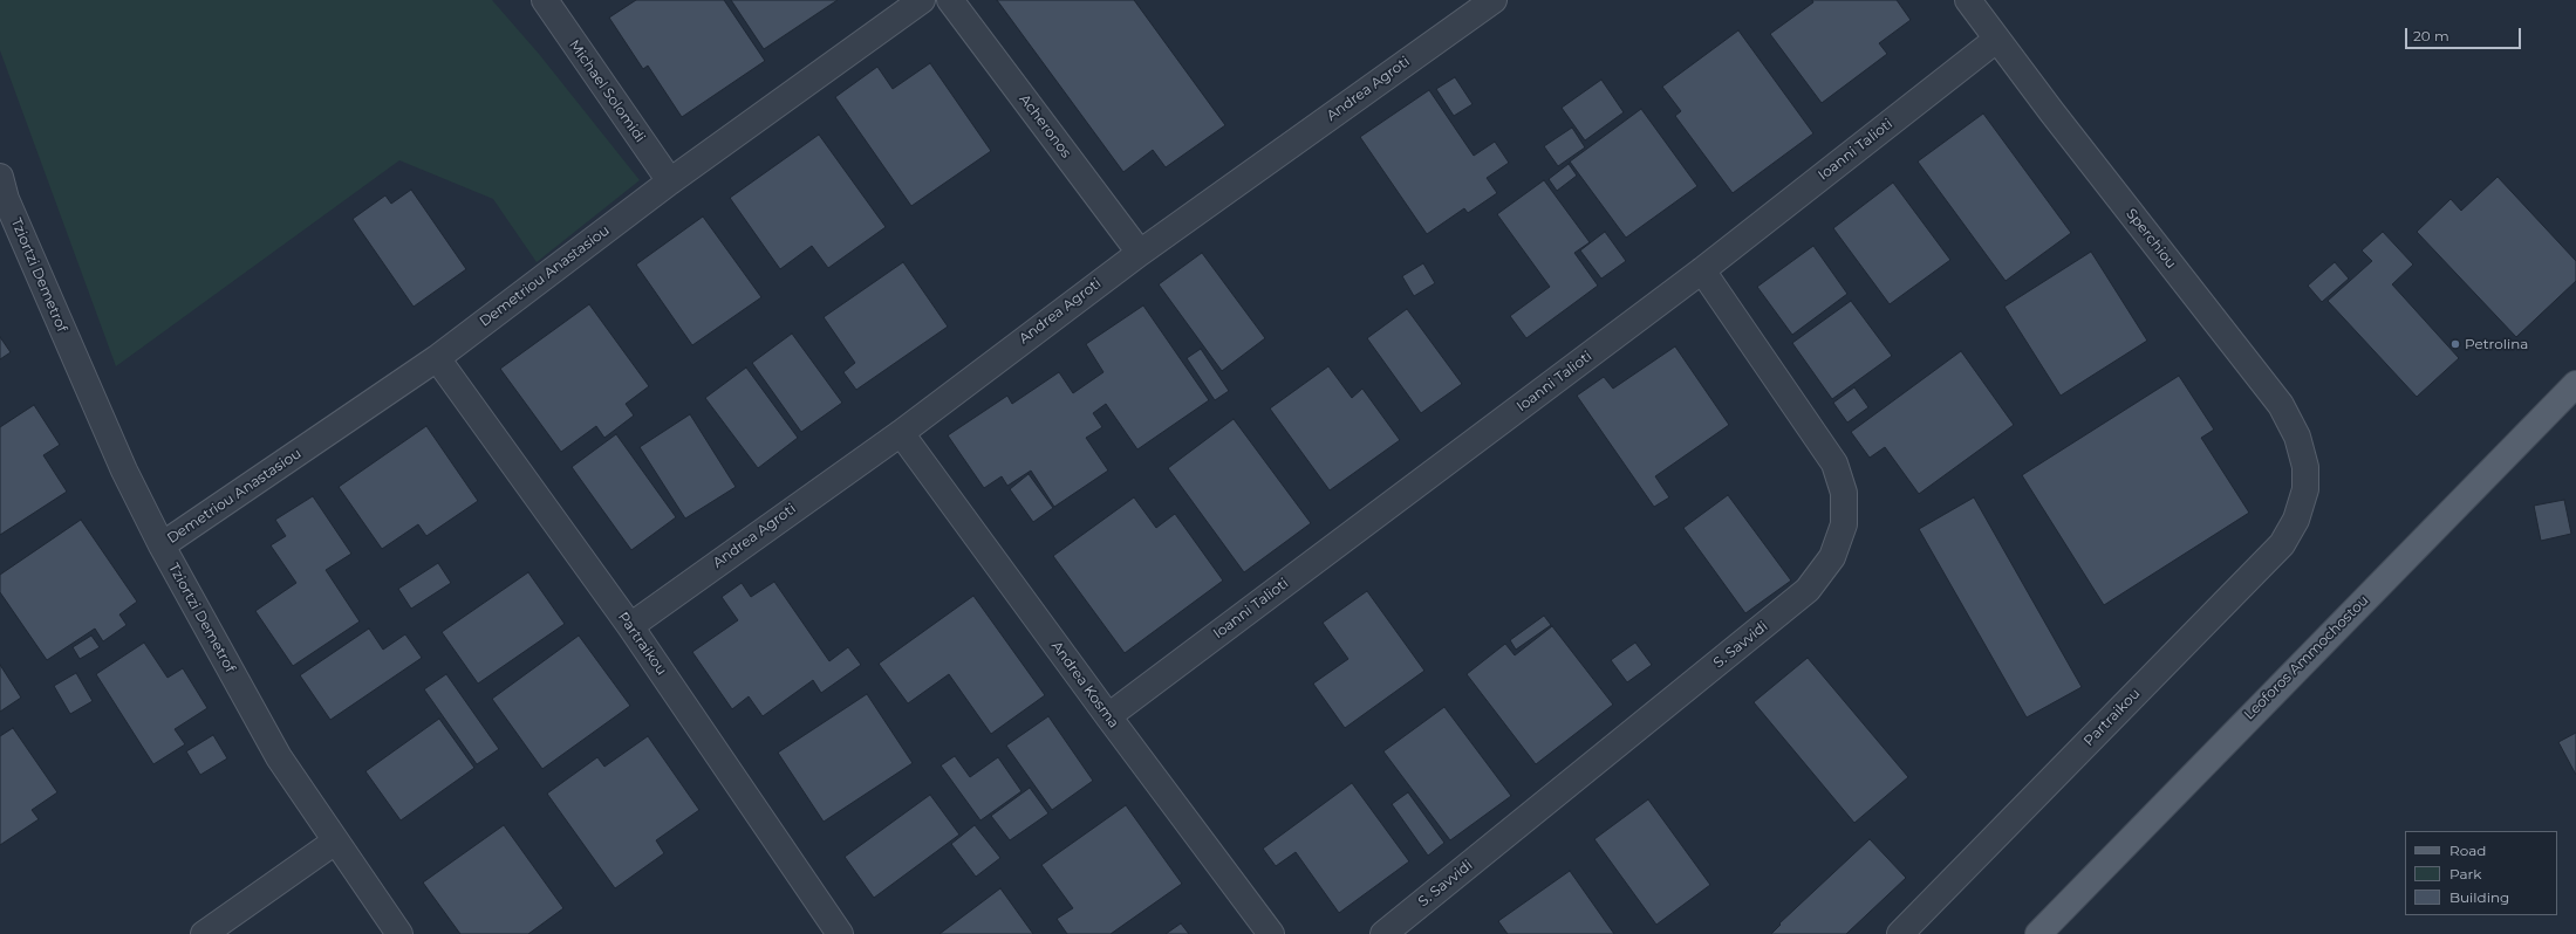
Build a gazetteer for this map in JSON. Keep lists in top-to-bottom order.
{
  "streets": {
    "main road": ["Leoforos Ammochostou"],
    "street": [
      "Andrea Agroti",
      "Michael Solomidi",
      "Acheronos",
      "Ioanni Talioti",
      "Sperchiou",
      "Tziortzi Demetrof",
      "Demetriou Anastasiou",
      "Partraikou",
      "S. Savvidi",
      "Andrea Kosma"
    ]
  },
  "crossings": [
    ["Andrea Agroti", "Acheronos"],
    ["Andrea Agroti", "Partraikou"],
    ["Andrea Agroti", "Andrea Kosma"],
    ["Michael Solomidi", "Demetriou Anastasiou"],
    ["Ioanni Talioti", "Sperchiou"],
    ["Ioanni Talioti", "S. Savvidi"],
    ["Ioanni Talioti", "Andrea Kosma"],
    ["Sperchiou", "Partraikou"],
    ["Tziortzi Demetrof", "Demetriou Anastasiou"],
    ["Demetriou Anastasiou", "Partraikou"]
  ],
  "places": ["Petrolina"],
  "legend": ["Road", "Park", "Building"],
  "scale_bar": "20 m"
}
